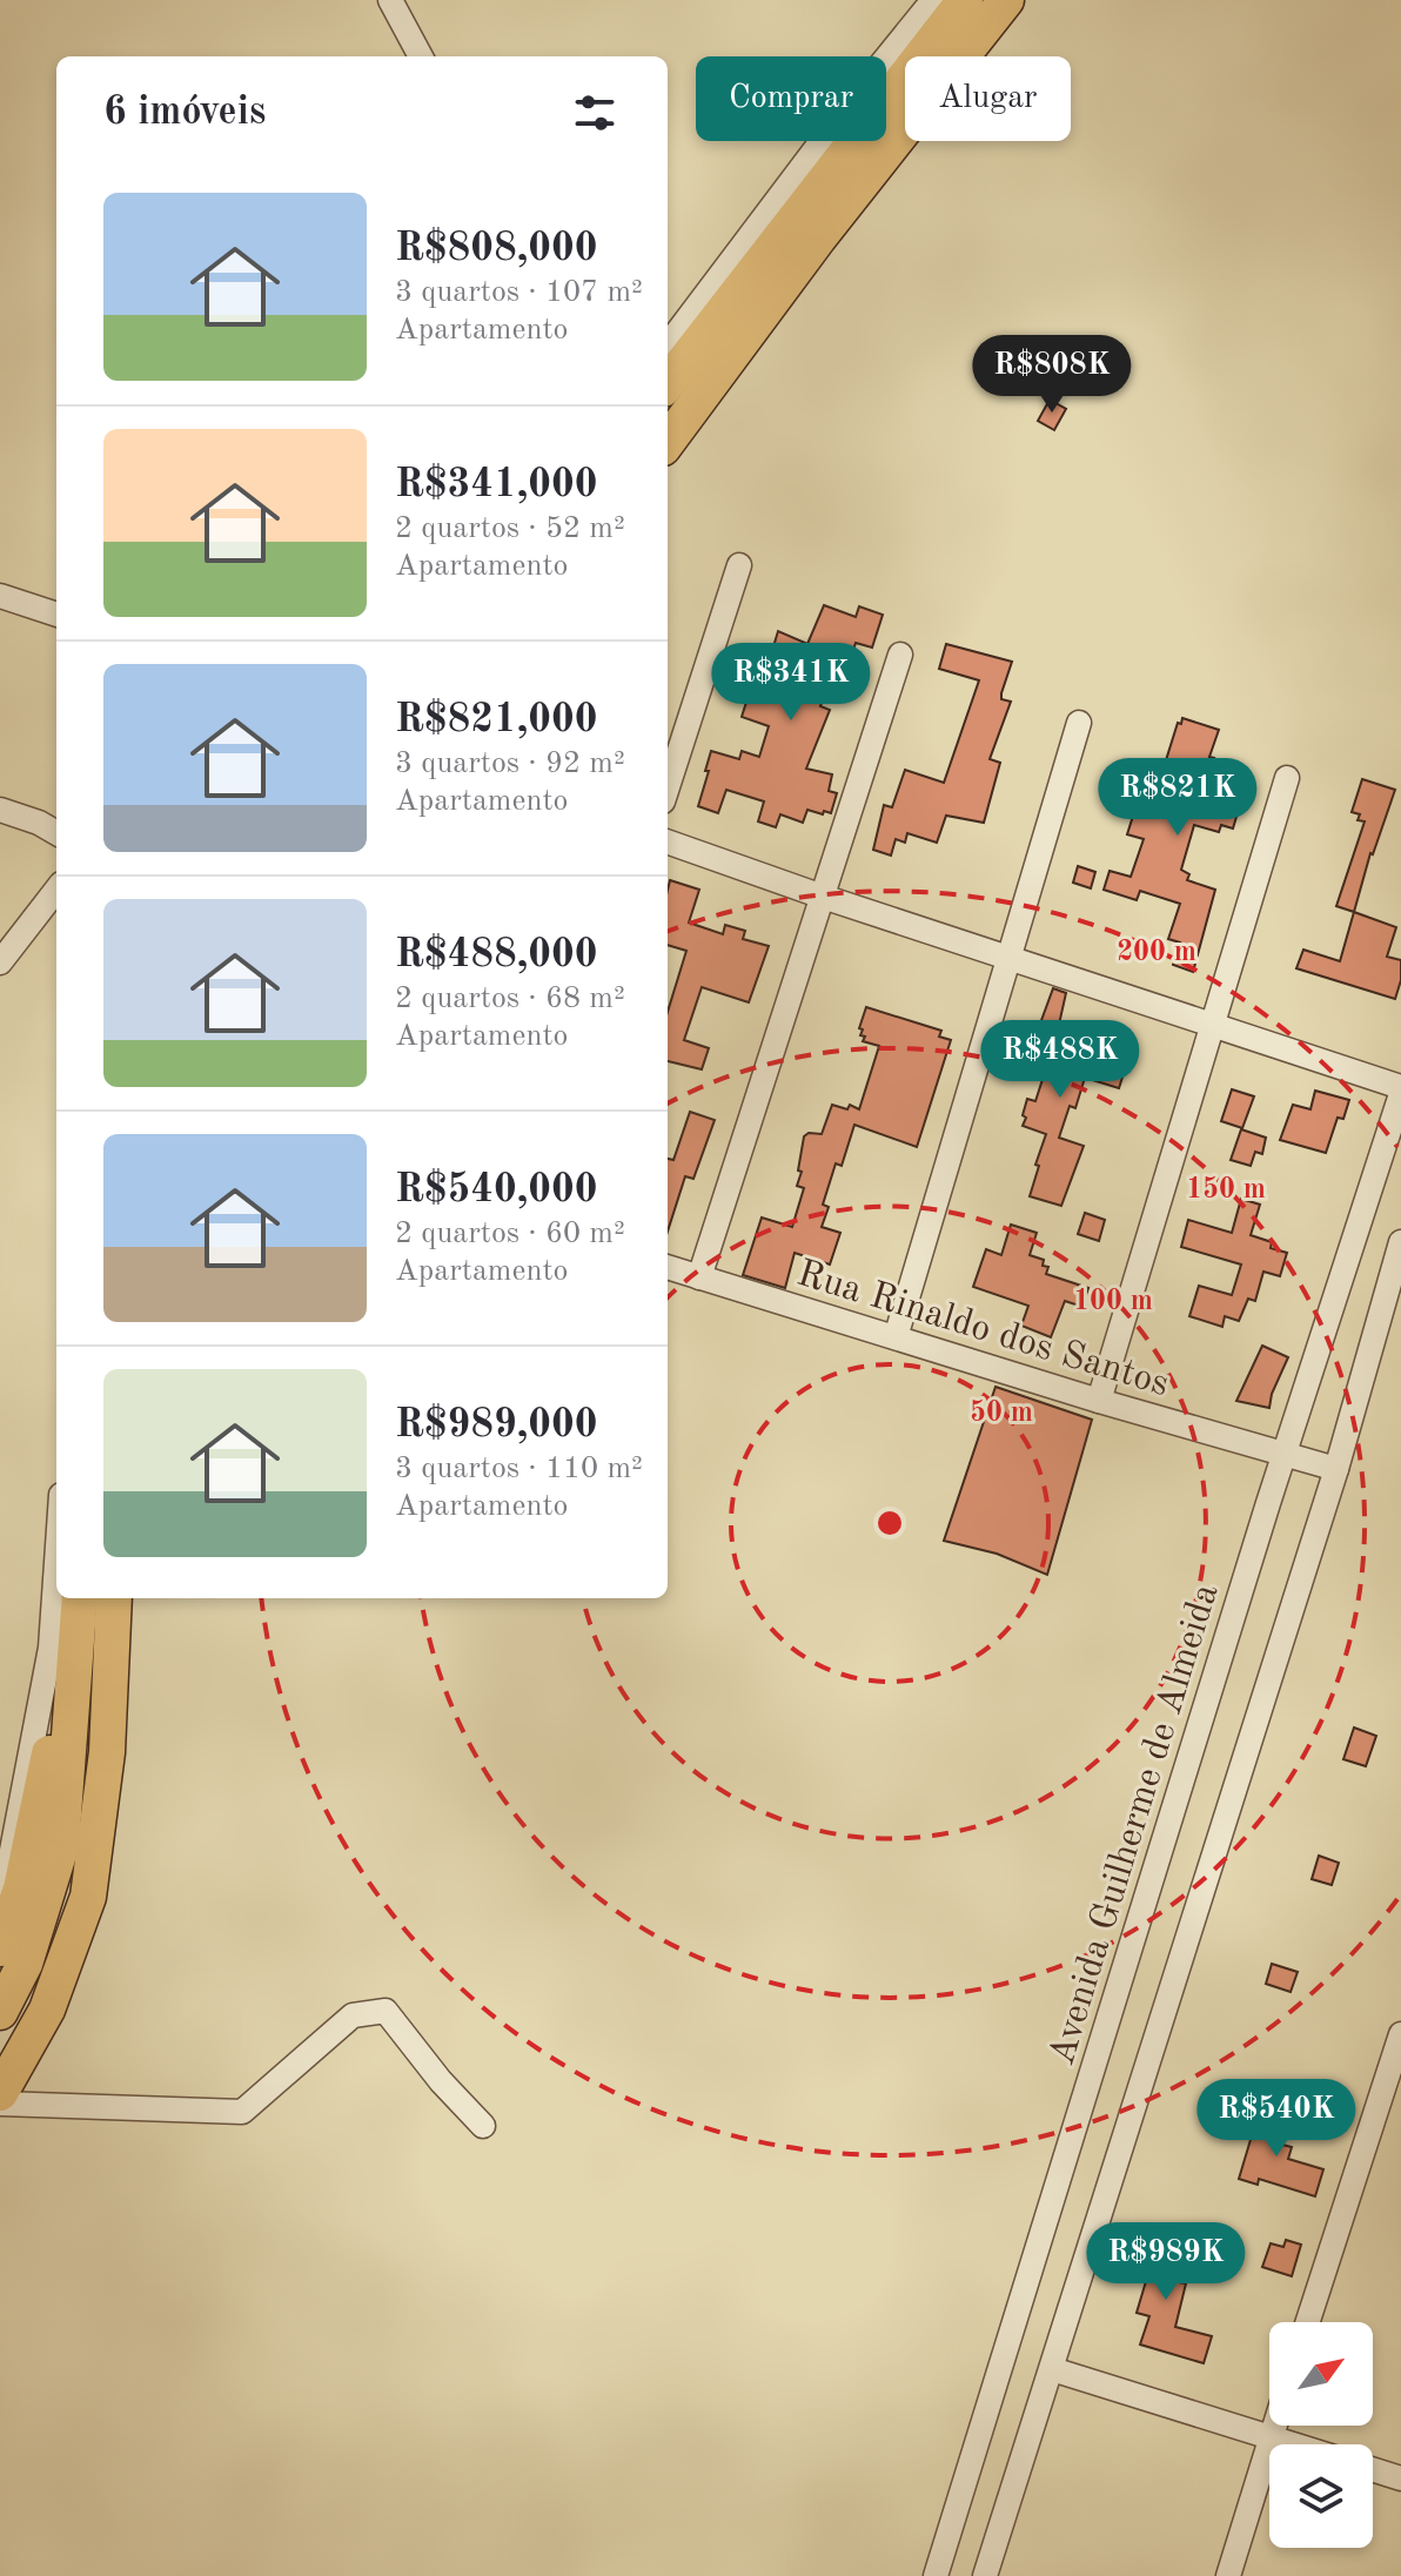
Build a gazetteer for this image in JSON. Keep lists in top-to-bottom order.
{
  "streets": {
    "street": ["Rua Rinaldo dos Santos", "Avenida Guilherme de Almeida"]
  },
  "crossings": [
    ["Rua Rinaldo dos Santos", "Avenida Guilherme de Almeida"]
  ],
  "north": "top right",
  "page": {
    "chip": ["Comprar", "Alugar"],
    "heading": "6 imóveis",
    "list": [
      {
        "name": "R$808,000",
        "note": "3 quartos · 107 m² · Apartamento"
      },
      {
        "name": "R$341,000",
        "note": "2 quartos · 52 m² · Apartamento"
      },
      {
        "name": "R$821,000",
        "note": "3 quartos · 92 m² · Apartamento"
      },
      {
        "name": "R$488,000",
        "note": "2 quartos · 68 m² · Apartamento"
      },
      {
        "name": "R$540,000",
        "note": "2 quartos · 60 m² · Apartamento"
      },
      {
        "name": "R$989,000",
        "note": "3 quartos · 110 m² · Apartamento"
      }
    ],
    "price": [
      "R$808K",
      "R$341K",
      "R$821K",
      "R$488K",
      "R$540K",
      "R$989K"
    ]
  },
  "rings": [
    "200 m",
    "150 m",
    "100 m",
    "50 m"
  ]
}
